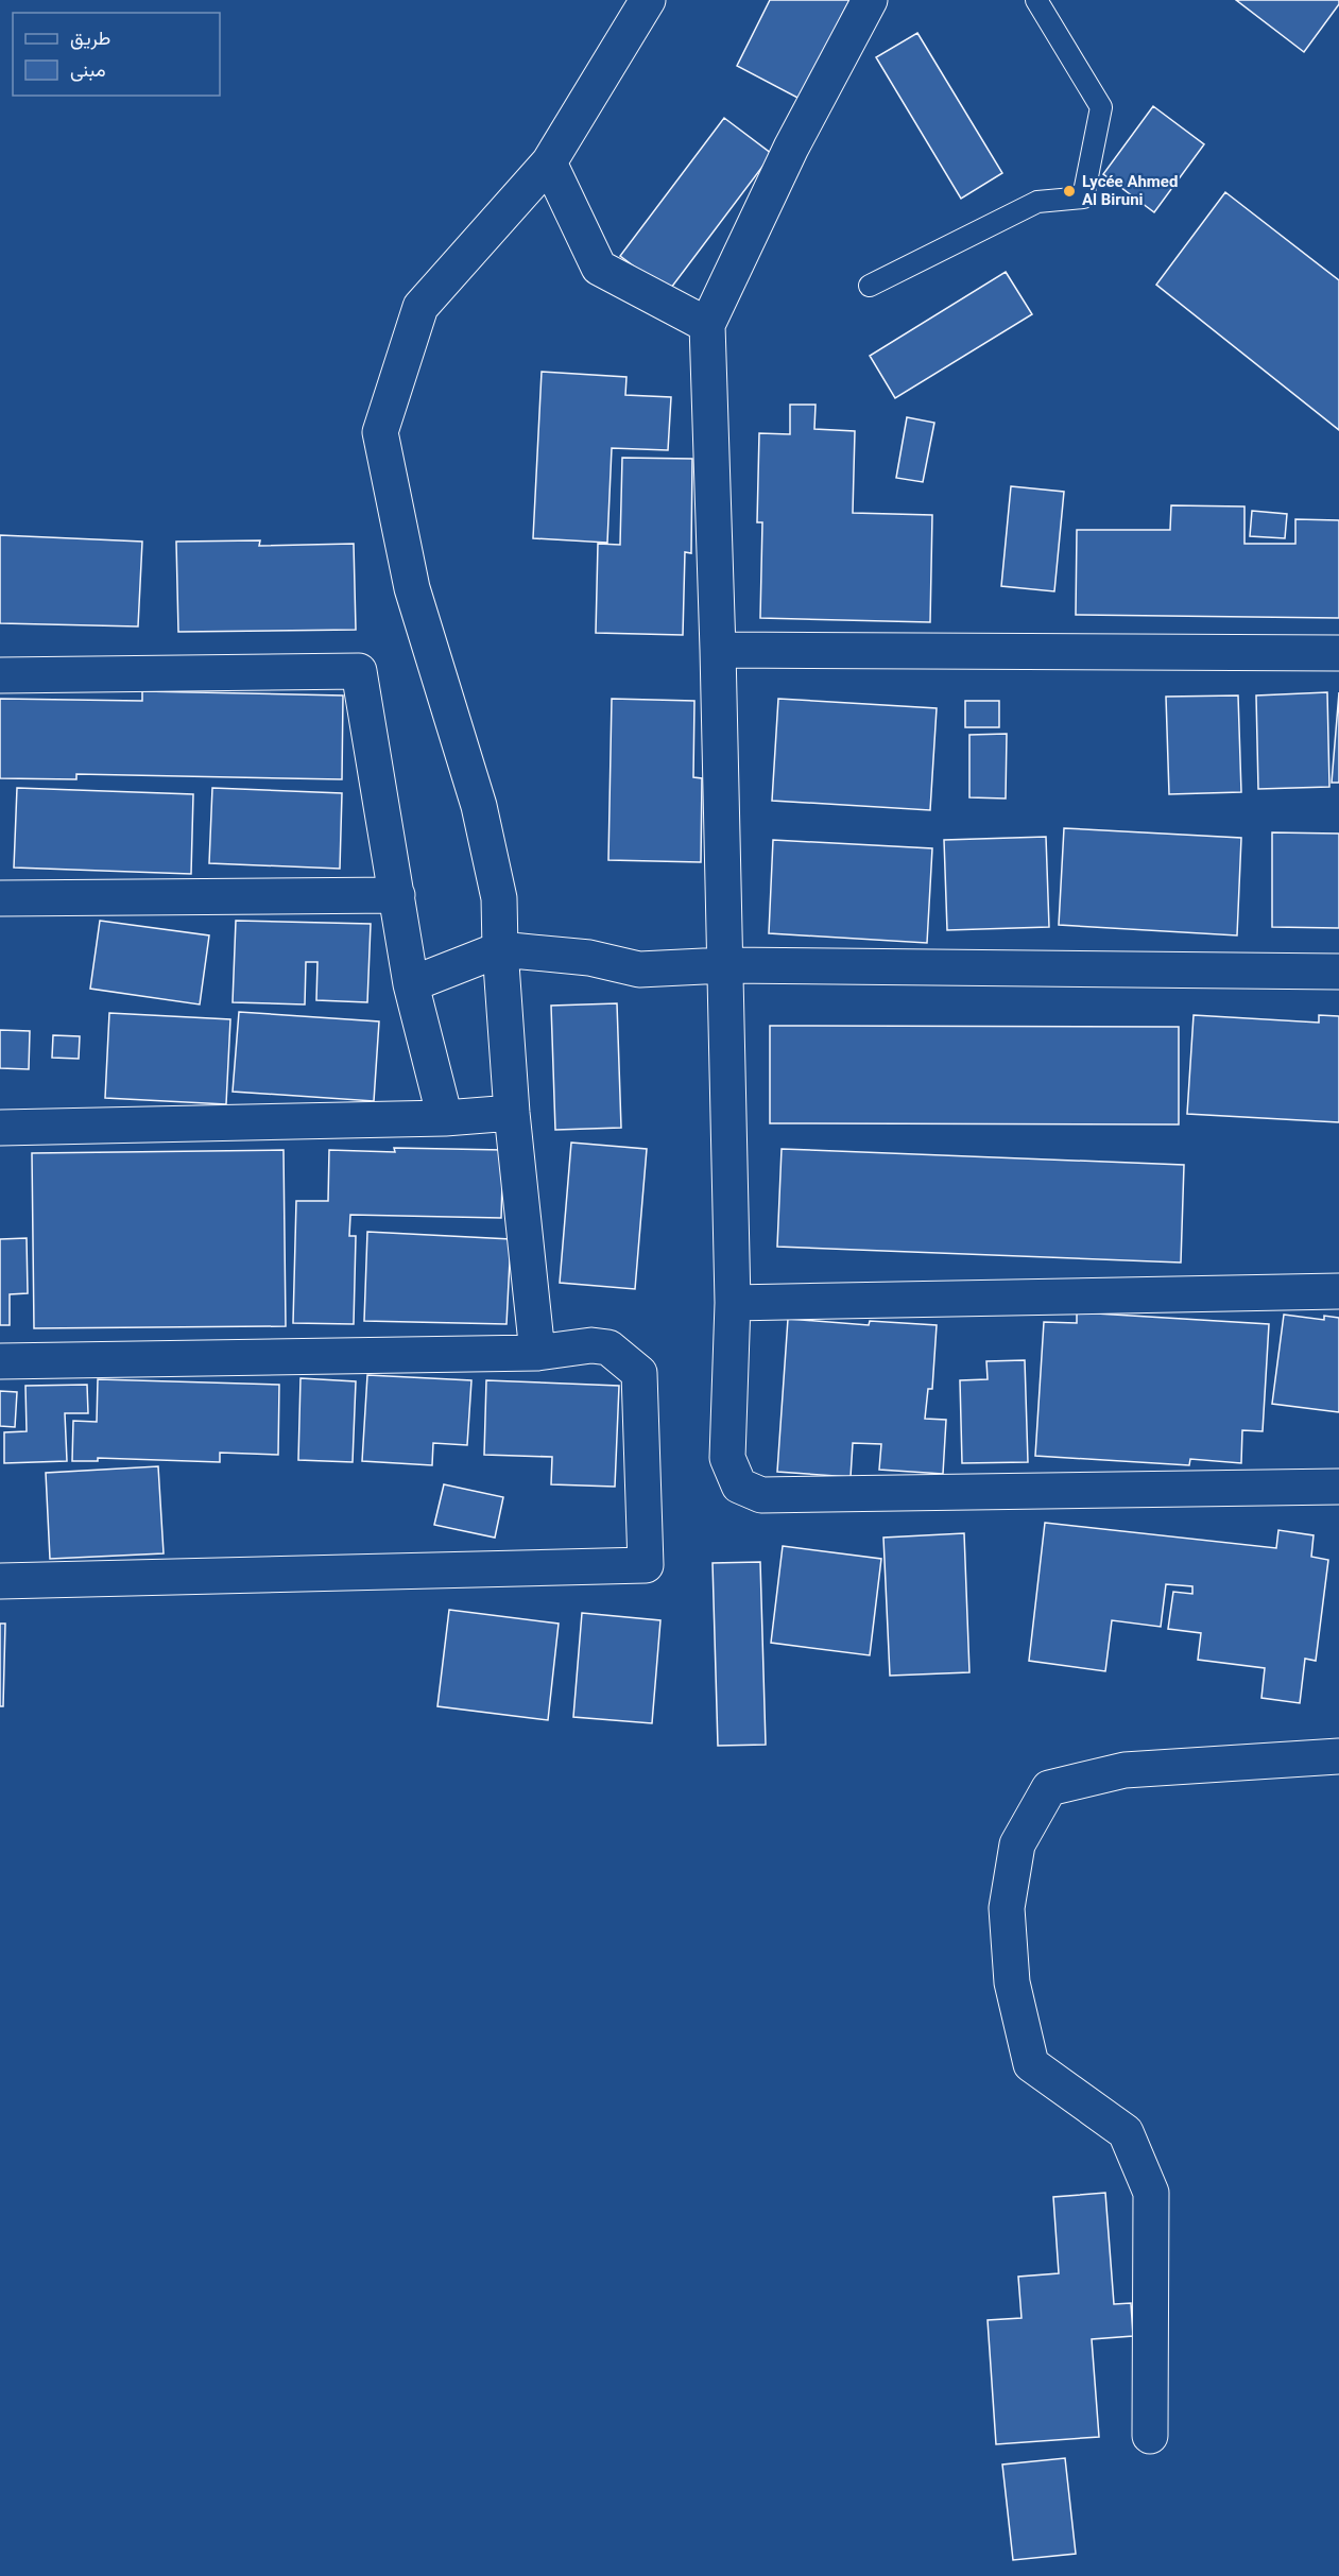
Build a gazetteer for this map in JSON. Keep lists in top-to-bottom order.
{
  "places": ["Lycée Ahmed Al Biruni"],
  "legend": ["طريق", "مبنى"]
}
